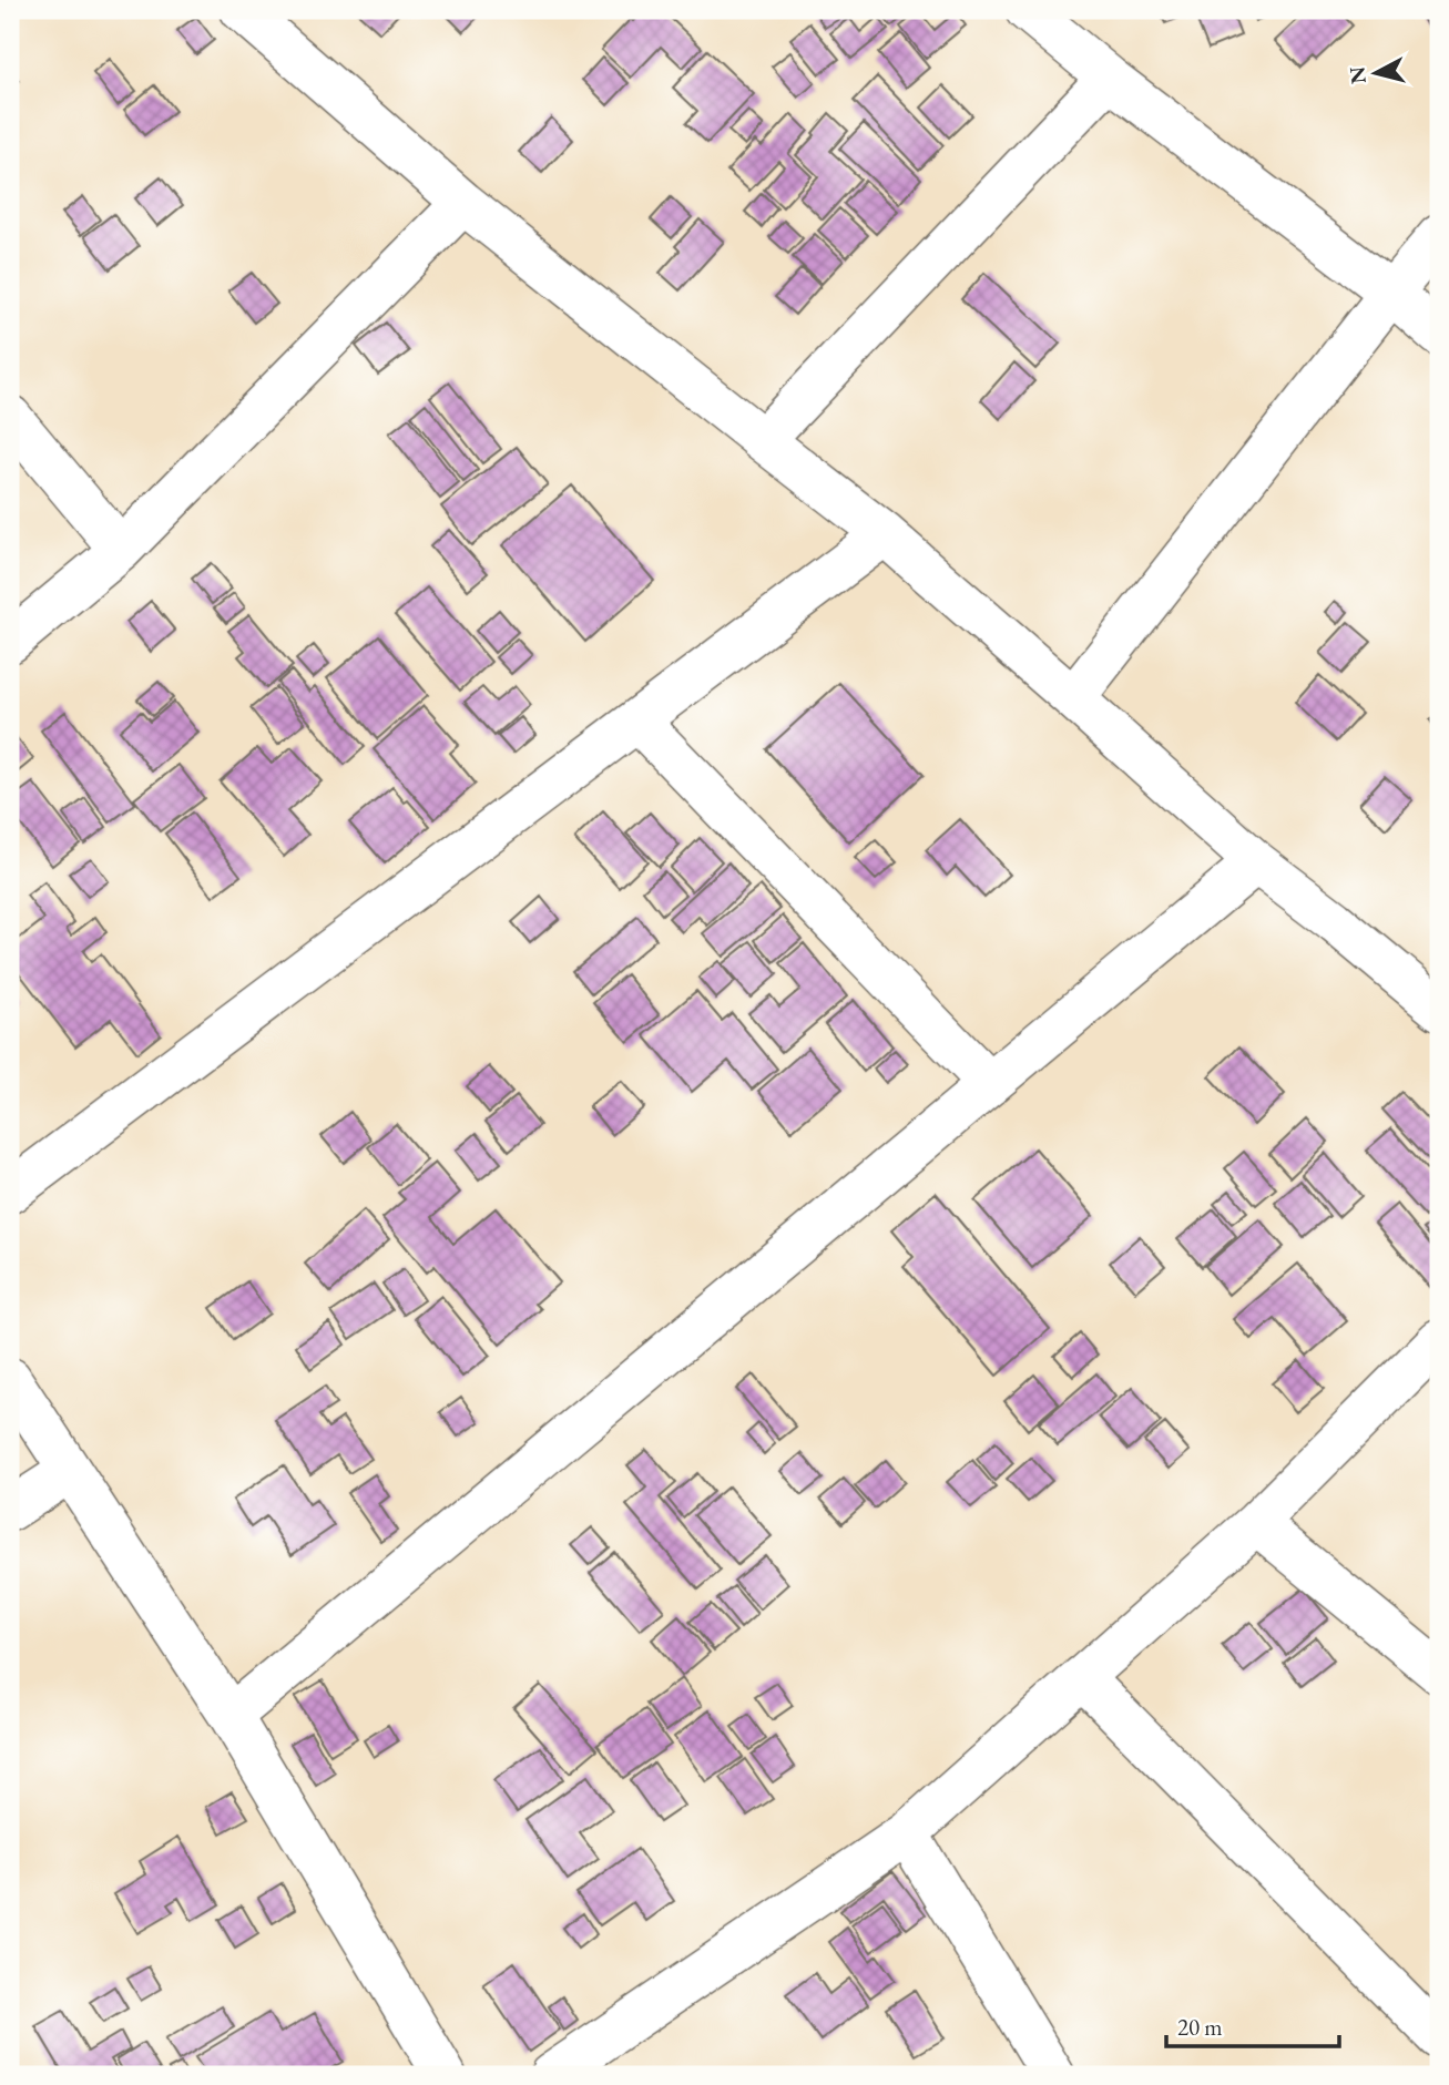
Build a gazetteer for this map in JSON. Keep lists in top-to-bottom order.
{
  "scale_bar": "20 m",
  "north": "left"
}
